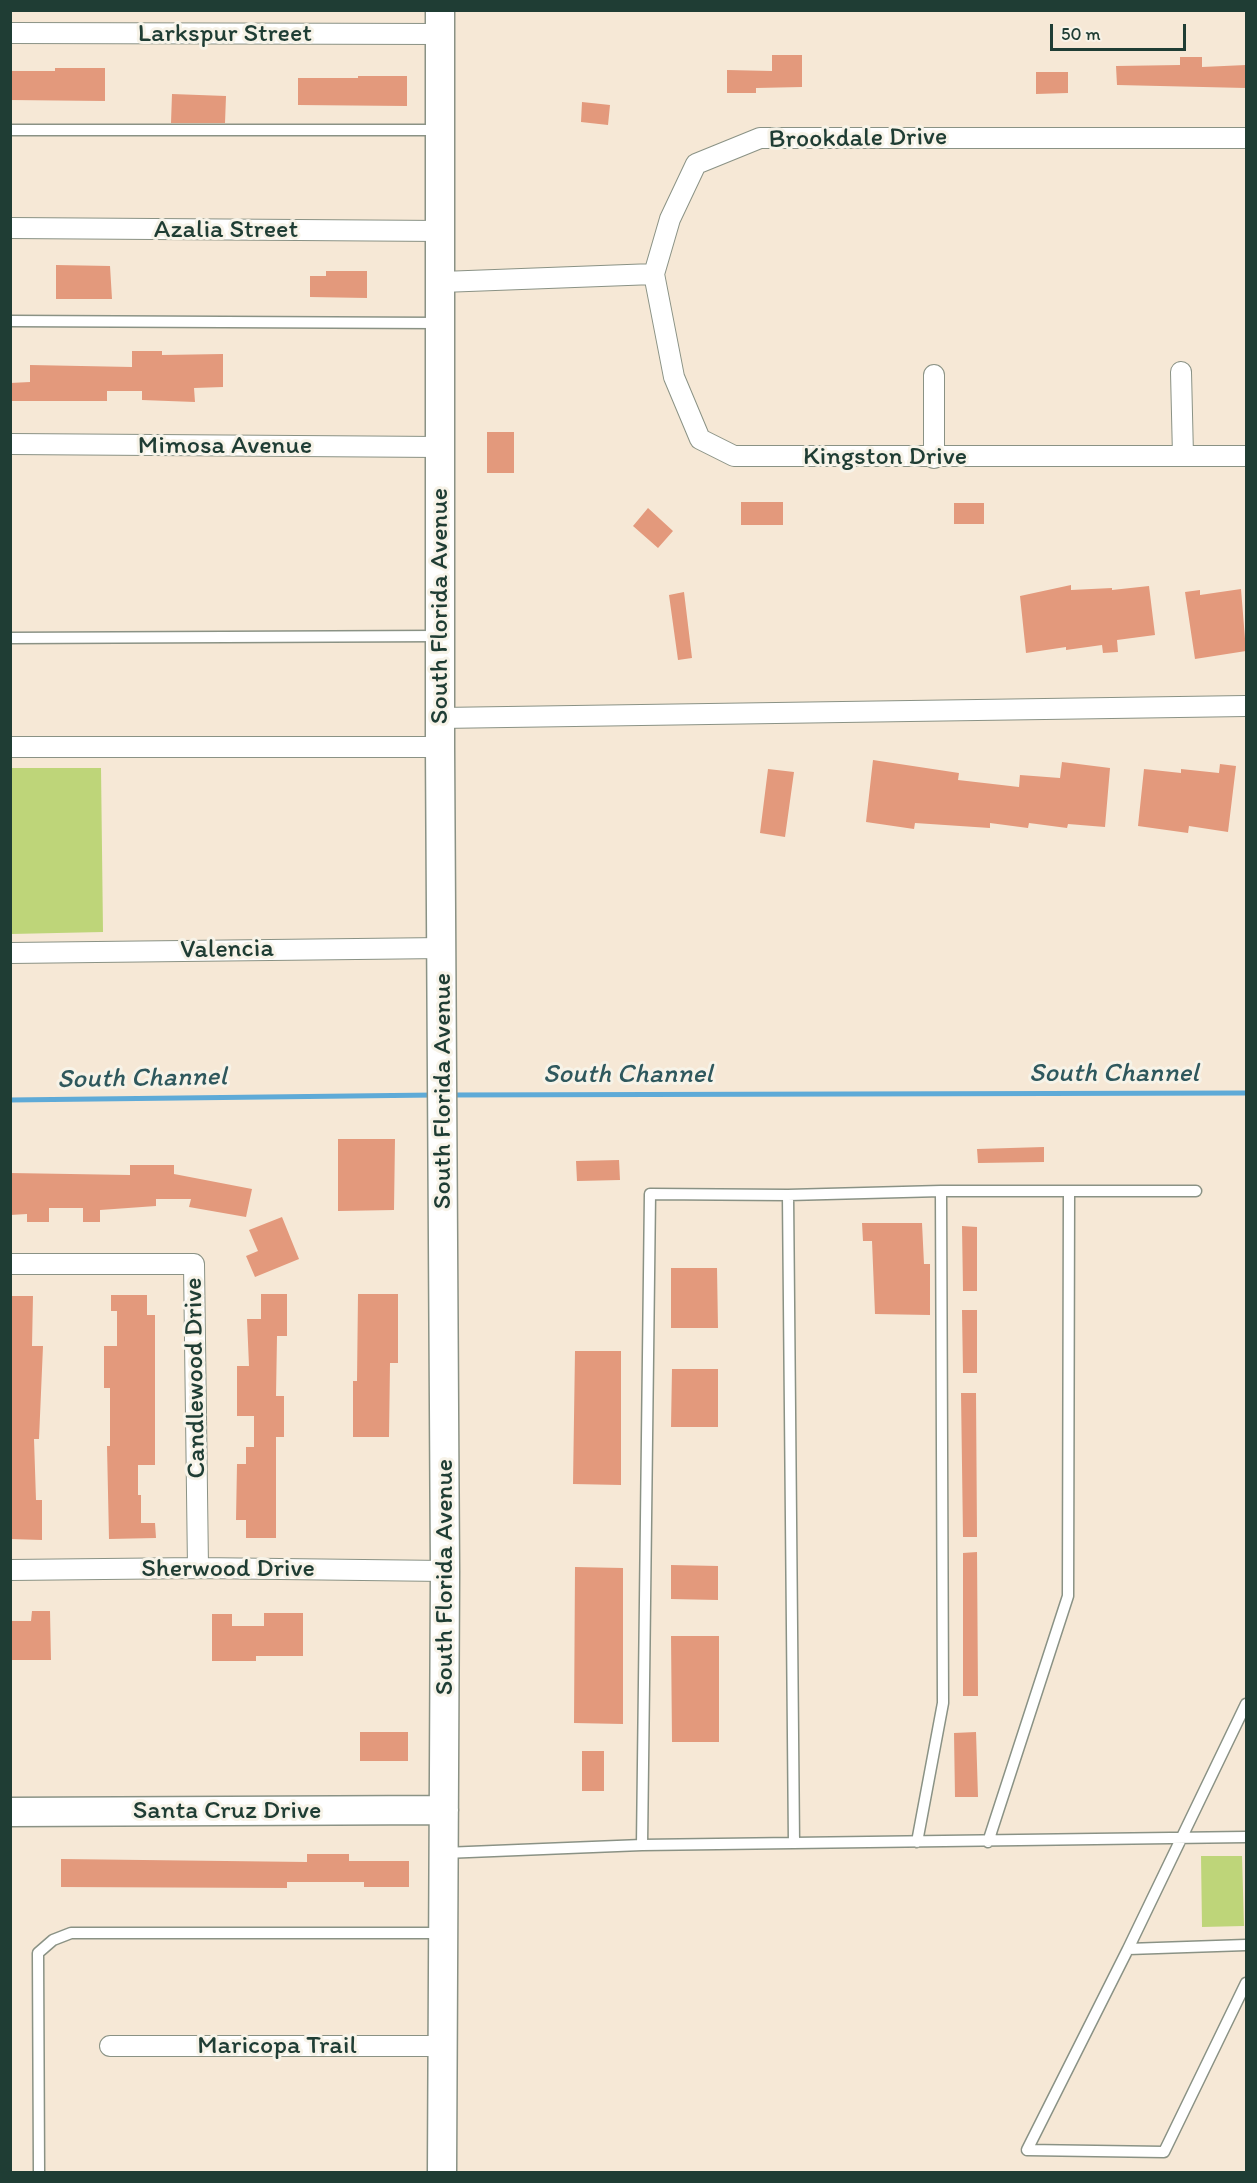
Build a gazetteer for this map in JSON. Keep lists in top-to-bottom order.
{
  "streets": {
    "main road": ["South Florida Avenue", "Santa Cruz Drive"],
    "street": [
      "Larkspur Street",
      "Brookdale Drive",
      "Azalia Street",
      "Mimosa Avenue",
      "Kingston Drive",
      "Valencia",
      "Candlewood Drive",
      "Sherwood Drive",
      "Maricopa Trail"
    ]
  },
  "crossings": [
    ["Larkspur Street", "South Florida Avenue"],
    ["Brookdale Drive", "Kingston Drive"],
    ["Azalia Street", "South Florida Avenue"],
    ["Mimosa Avenue", "South Florida Avenue"],
    ["South Florida Avenue", "Valencia"],
    ["South Florida Avenue", "Sherwood Drive"],
    ["South Florida Avenue", "Santa Cruz Drive"],
    ["South Florida Avenue", "Maricopa Trail"],
    ["Candlewood Drive", "Sherwood Drive"]
  ],
  "water": ["South Channel"],
  "scale_bar": "50 m"
}
